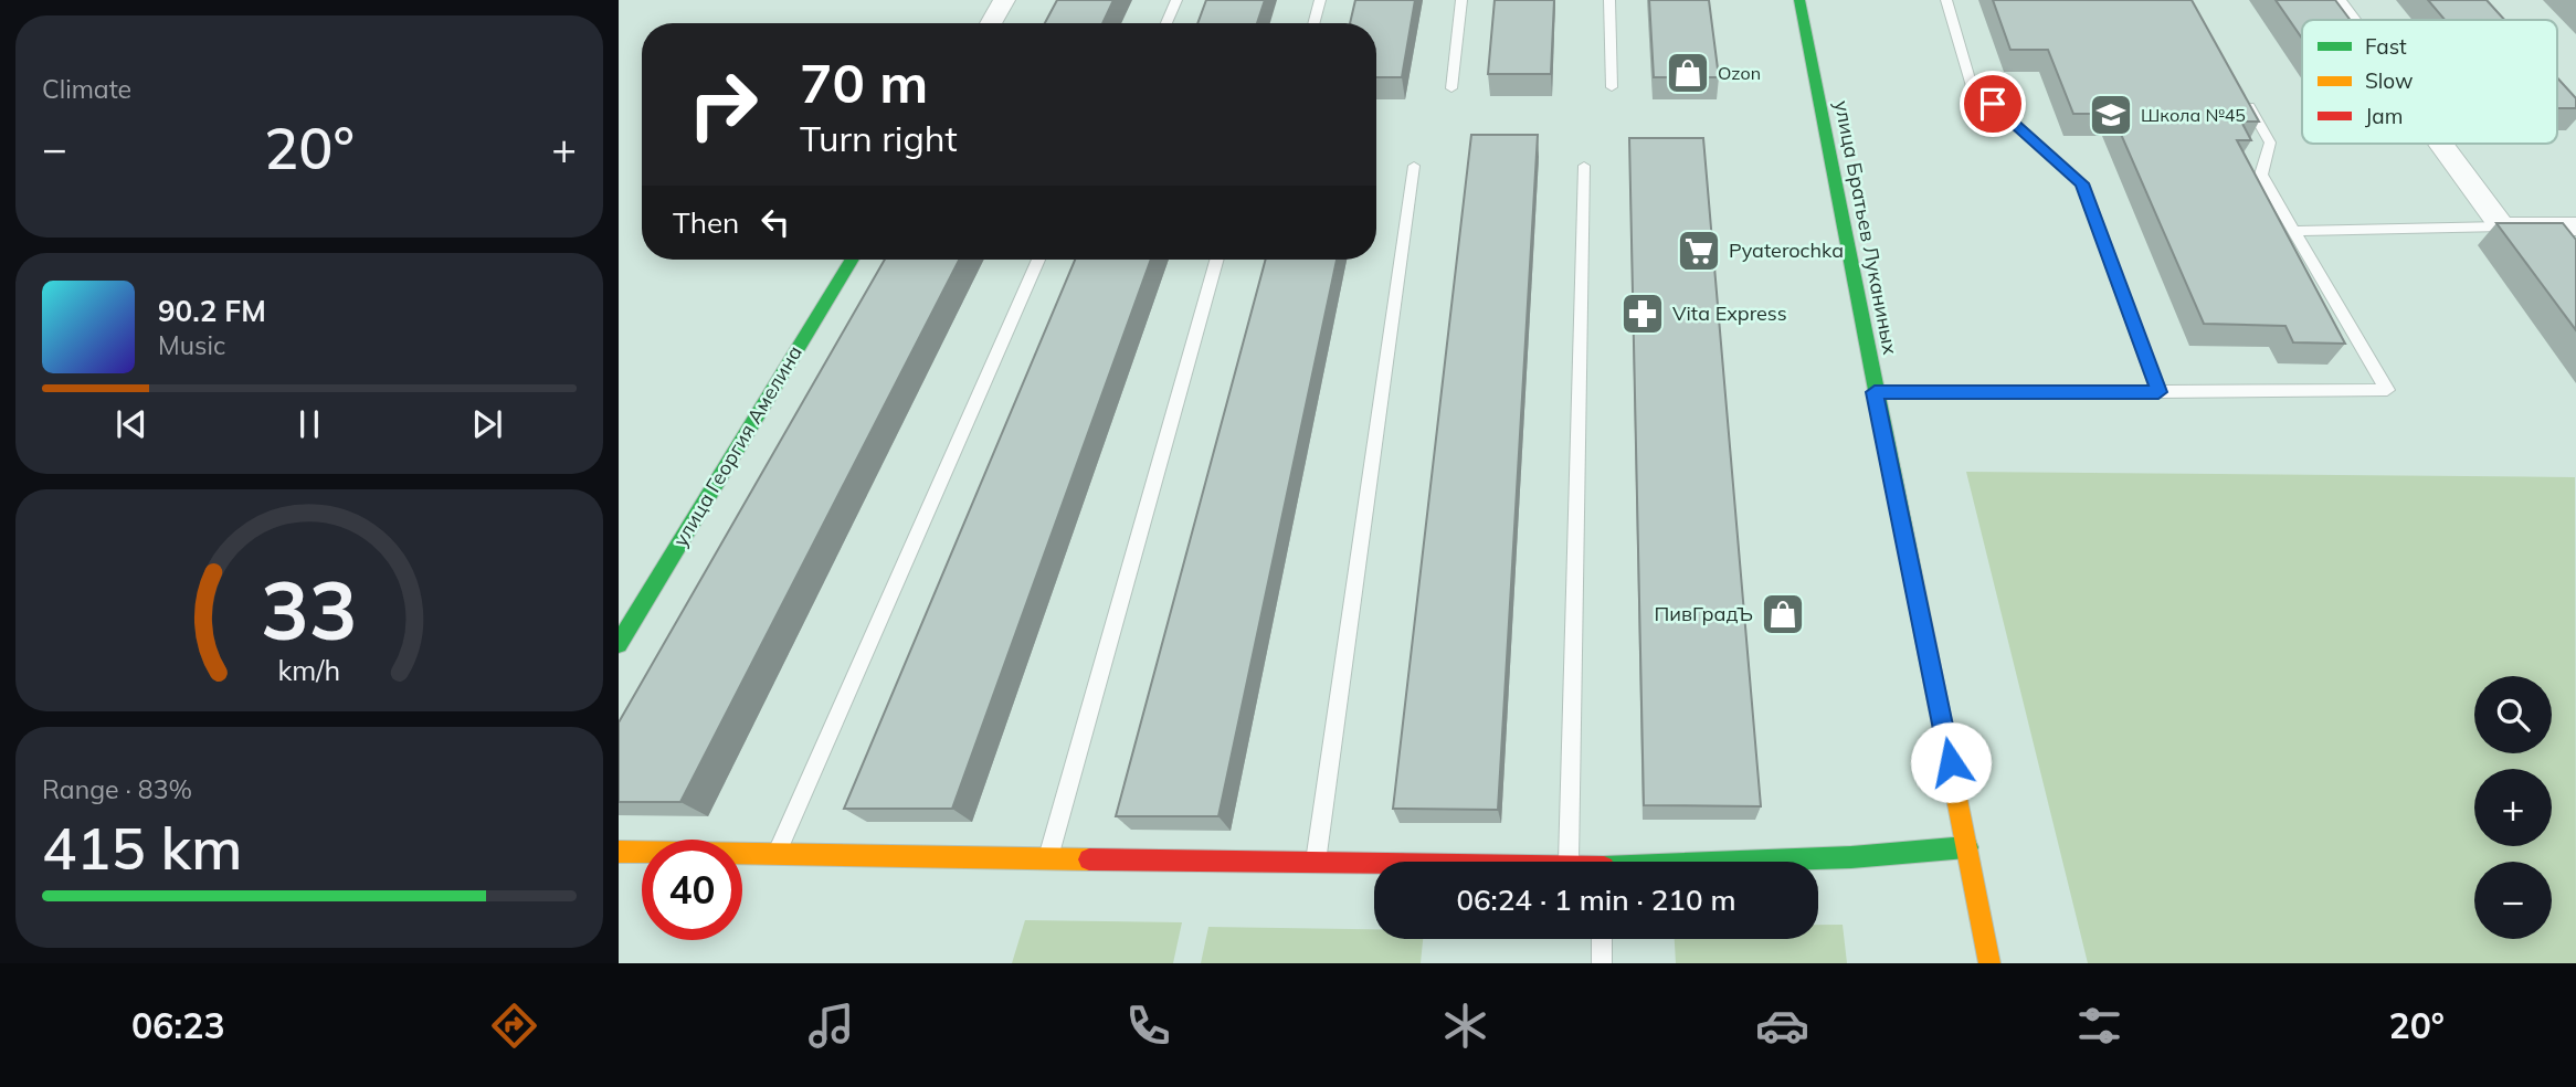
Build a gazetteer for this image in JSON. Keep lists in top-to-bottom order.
{
  "streets": {
    "street": ["улица Братьев Луканиных", "улица Георгия Амелина"]
  },
  "places": {
    "shop": ["Ozon", "ПивГрадЪ"],
    "school or university": ["Школа №45"],
    "supermarket": ["Pyaterochka"],
    "pharmacy": ["Vita Express"]
  },
  "legend": ["Fast", "Slow", "Jam"],
  "page": {
    "tile": [
      "Climate",
      ["Range · 83%", "415 km"]
    ],
    "turn": ["70 m", "Turn right"],
    "heat": ["−", "20°", "+"],
    "then": "Then",
    "song": ["90.2 FM", "Music"],
    "map_buttons": ["+", "−"],
    "limit": "40",
    "trip": "06:24 · 1 min · 210 m",
    "tabs": ["06:23", "20°"],
    "gauge": ["33", "km/h"]
  }
}
